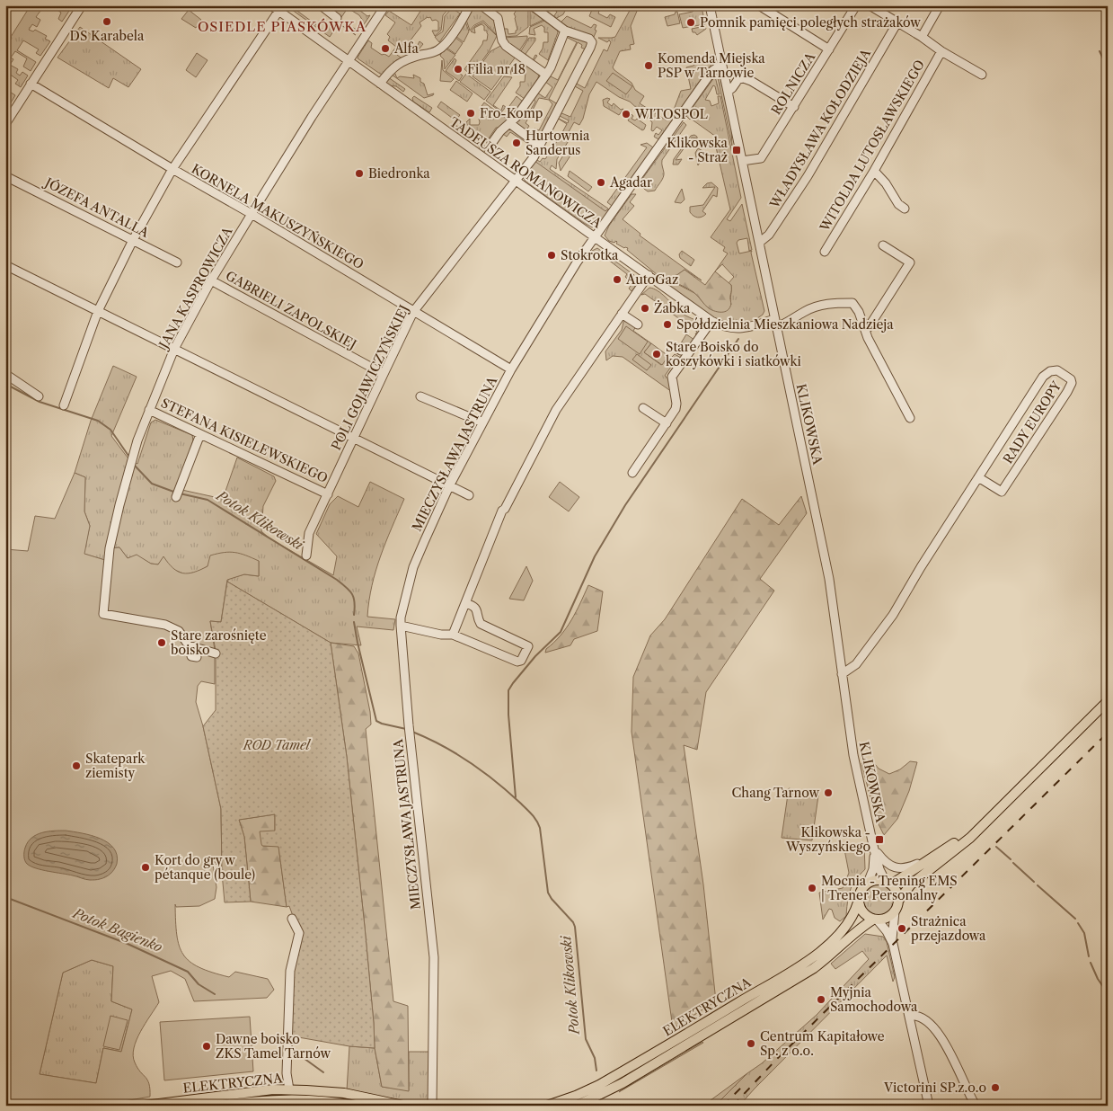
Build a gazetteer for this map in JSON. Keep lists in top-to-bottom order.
{
  "streets": {
    "main road": ["ELEKTRYCZNA"],
    "street": [
      "ROLNICZA",
      "WŁADYSŁAWA KOŁODZIEJA",
      "WITOLDA LUTOSŁAWSKIEGO",
      "TADEUSZA ROMANOWICZA",
      "JÓZEFA ANTALLA",
      "KORNELA MAKUSZYŃSKIEGO",
      "JANA KASPROWICZA",
      "GABRIELI ZAPOLSKIEJ",
      "POLI GOJAWICZYŃSKIEJ",
      "RADY EUROPY",
      "KLIKOWSKA",
      "STEFANA KISIELEWSKIEGO",
      "MIECZYSŁAWA JASTRUNA"
    ]
  },
  "crossings": [
    ["ROLNICZA", "KLIKOWSKA"],
    ["WŁADYSŁAWA KOŁODZIEJA", "KLIKOWSKA"],
    ["TADEUSZA ROMANOWICZA", "JANA KASPROWICZA"],
    ["TADEUSZA ROMANOWICZA", "POLI GOJAWICZYŃSKIEJ"],
    ["TADEUSZA ROMANOWICZA", "KLIKOWSKA"],
    ["TADEUSZA ROMANOWICZA", "MIECZYSŁAWA JASTRUNA"],
    ["KORNELA MAKUSZYŃSKIEGO", "JANA KASPROWICZA"],
    ["KORNELA MAKUSZYŃSKIEGO", "POLI GOJAWICZYŃSKIEJ"],
    ["KORNELA MAKUSZYŃSKIEGO", "MIECZYSŁAWA JASTRUNA"],
    ["JANA KASPROWICZA", "GABRIELI ZAPOLSKIEJ"],
    ["JANA KASPROWICZA", "STEFANA KISIELEWSKIEGO"],
    ["GABRIELI ZAPOLSKIEJ", "POLI GOJAWICZYŃSKIEJ"],
    ["POLI GOJAWICZYŃSKIEJ", "STEFANA KISIELEWSKIEGO"],
    ["RADY EUROPY", "KLIKOWSKA"],
    ["KLIKOWSKA", "MIECZYSŁAWA JASTRUNA"],
    ["KLIKOWSKA", "ELEKTRYCZNA"]
  ],
  "districts": ["OSIEDLE PIASKÓWKA"],
  "water": ["Potok Klikowski", "Potok Bagienko"],
  "parks": ["ROD Tamel"],
  "places": {
    "other": [
      "DS Karabela",
      "Pomnik pamięci poległych strażaków",
      "Alfa",
      "Komenda Miejska PSP w Tarnowie",
      "Filia nr 18",
      "Fro-Komp",
      "WITOSPOL",
      "Hurtownia Sanderus",
      "Biedronka",
      "Agadar",
      "Stokrotka",
      "AutoGaz",
      "Żabka",
      "Spółdzielnia Mieszkaniowa Nadzieja",
      "Stare Boisko do koszykówki i siatkówki",
      "Stare zarośnięte boisko",
      "Skatepark ziemisty",
      "Chang Tarnow",
      "Kort do gry w pétanque (boule)",
      "Mocnia - Trening EMS | Trener Personalny",
      "Strażnica przejazdowa",
      "Myjnia Samochodowa",
      "Centrum Kapitałowe Sp. z o.o.",
      "Dawne boisko ZKS Tamel Tarnów",
      "Victorini SP.z.o.o"
    ],
    "transit": ["Klikowska - Straż", "Klikowska - Wyszyńskiego"]
  }
}
